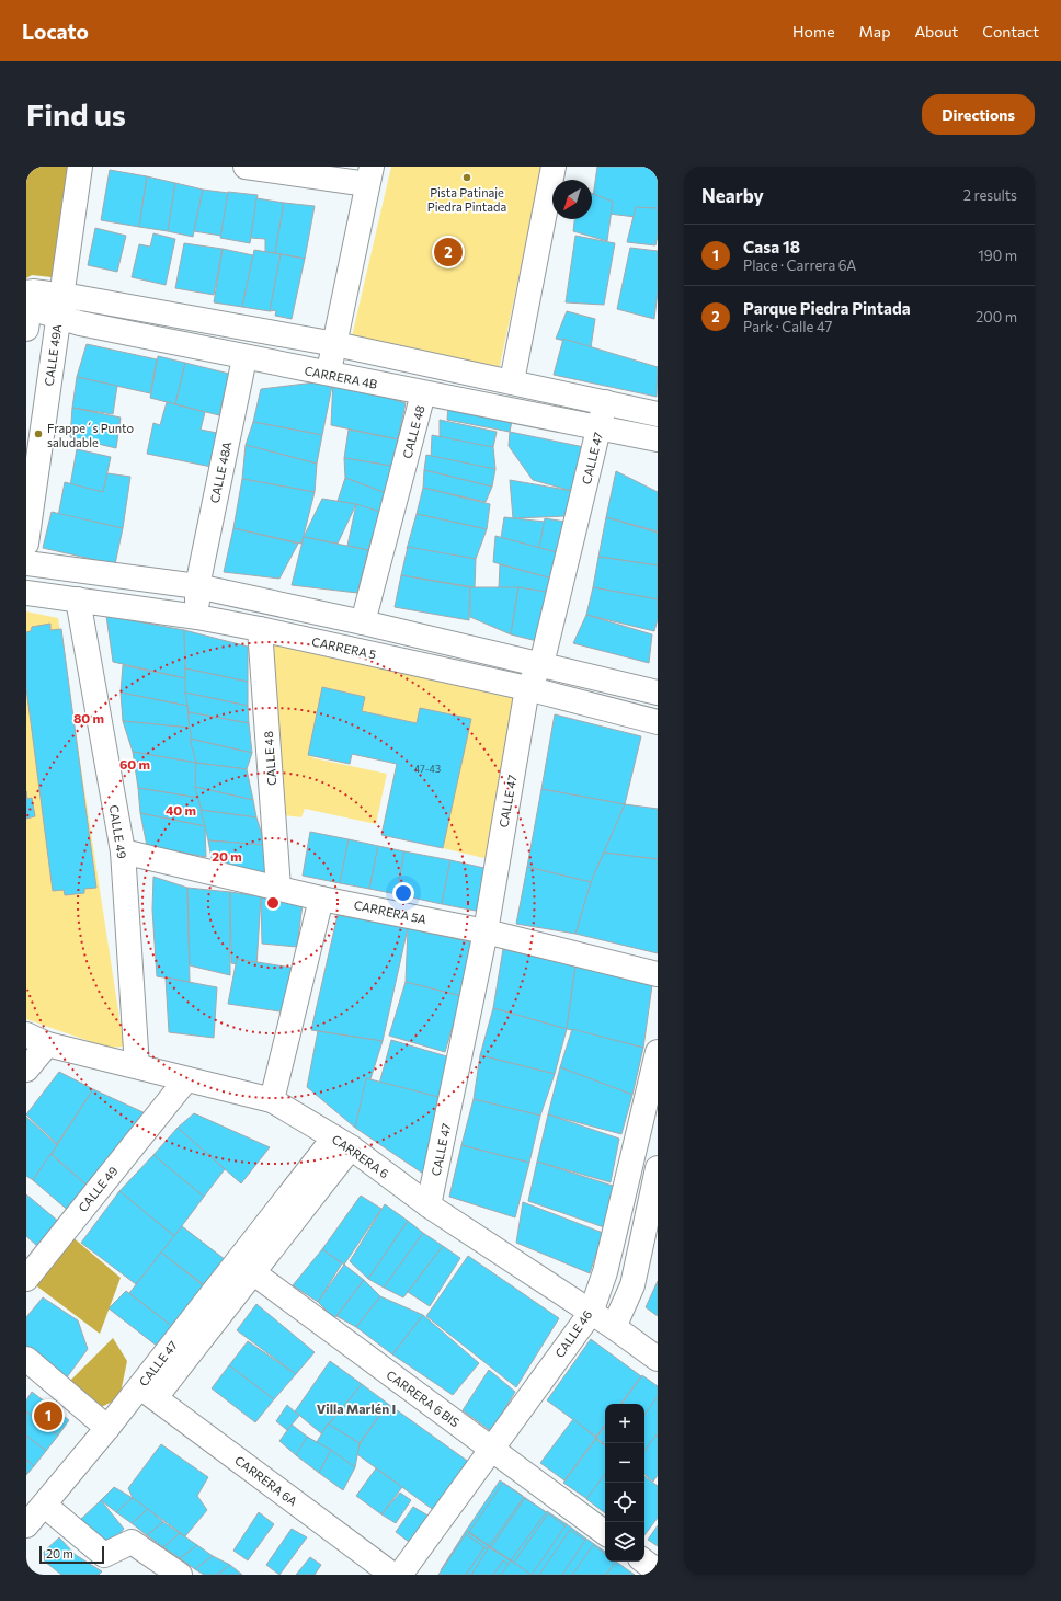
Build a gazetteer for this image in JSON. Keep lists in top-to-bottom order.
{
  "streets": {
    "street": [
      "CALLE 49A",
      "CARRERA 4B",
      "CALLE 48",
      "CALLE 47",
      "CALLE 48A",
      "CARRERA 5",
      "CALLE 49",
      "CARRERA 5A",
      "CARRERA 6",
      "CALLE 46",
      "CARRERA 6 BIS",
      "CARRERA 6A"
    ]
  },
  "crossings": [
    ["CALLE 49A", "CARRERA 4B"],
    ["CARRERA 4B", "CALLE 48"],
    ["CARRERA 4B", "CALLE 47"],
    ["CARRERA 4B", "CALLE 48A"],
    ["CALLE 48", "CARRERA 5"],
    ["CALLE 48", "CARRERA 5A"],
    ["CALLE 47", "CARRERA 5"],
    ["CALLE 47", "CARRERA 5A"],
    ["CALLE 47", "CARRERA 6"],
    ["CALLE 47", "CARRERA 6 BIS"],
    ["CALLE 47", "CARRERA 6A"],
    ["CALLE 48A", "CARRERA 5"],
    ["CARRERA 5", "CALLE 49"],
    ["CALLE 49", "CARRERA 5A"],
    ["CALLE 49", "CARRERA 6"],
    ["CARRERA 6", "CALLE 46"],
    ["CALLE 46", "CARRERA 6 BIS"]
  ],
  "districts": ["Villa Marlén I"],
  "places": ["Pista Patinaje Piedra Pintada", "Frappe´s Punto saludable"],
  "house_numbers": ["47-43"],
  "scale_bar": "20 m",
  "north": "bottom left",
  "page": {
    "header": "Locato",
    "nav": [
      "Home",
      "Map",
      "About",
      "Contact"
    ],
    "buttons": "Directions",
    "title": "Find us",
    "heading": ["Nearby", "2 results"],
    "list": [
      {
        "mark": "1",
        "name": "Casa 18",
        "note": "Place · Carrera 6A",
        "value": "190 m"
      },
      {
        "mark": "2",
        "name": "Parque Piedra Pintada",
        "note": "Park · Calle 47",
        "value": "200 m"
      }
    ],
    "pins": ["2", "1"],
    "map_buttons": ["+", "−"],
    "scale": "20 m"
  },
  "rings": [
    "80 m",
    "60 m",
    "40 m",
    "20 m"
  ]
}
